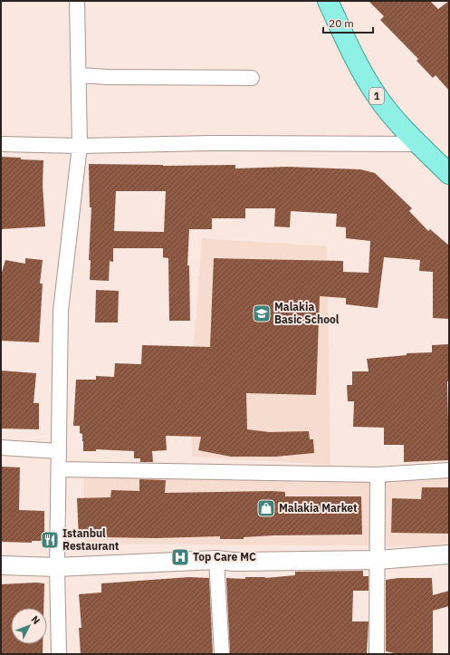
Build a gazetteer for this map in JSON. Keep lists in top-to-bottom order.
{
  "streets": {
    "main road": ["1"]
  },
  "places": {
    "school or university": ["Malakia Basic School"],
    "shop": ["Malakia Market"],
    "restaurant": ["Istanbul Restaurant"],
    "hospital": ["Top Care MC"]
  },
  "scale_bar": "20 m",
  "north": "top right"
}
